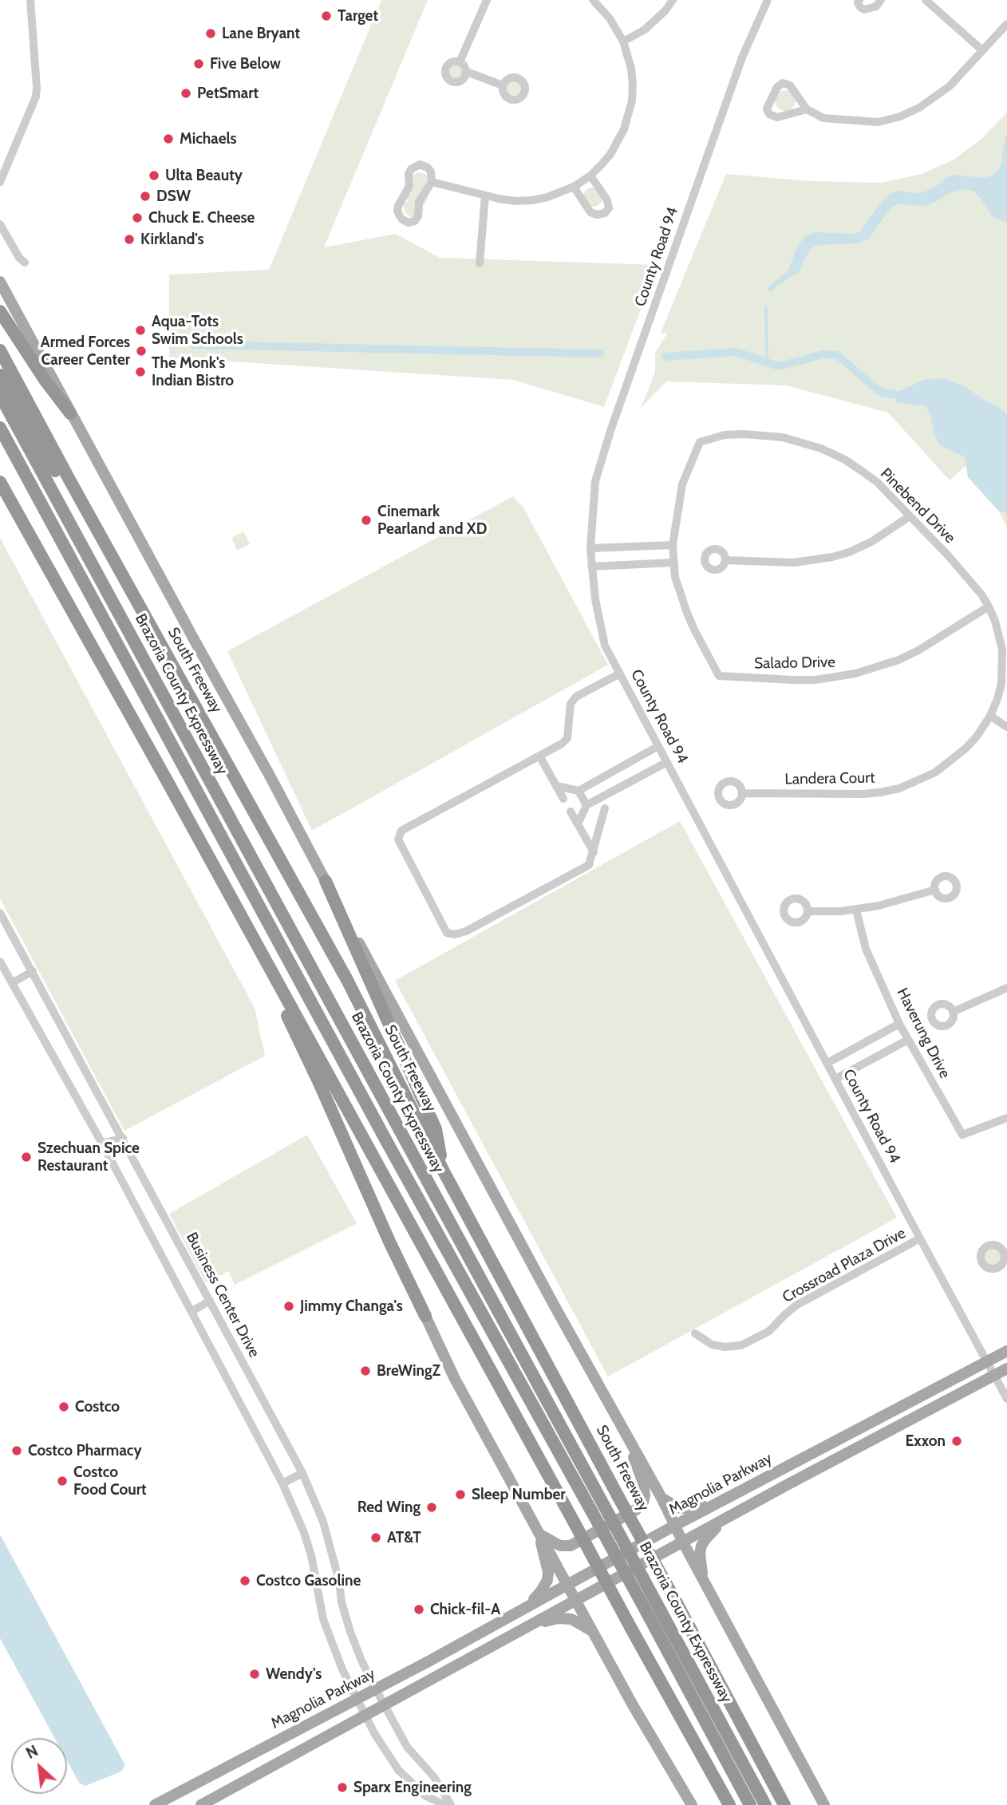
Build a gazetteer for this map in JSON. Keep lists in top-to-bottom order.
{
  "streets": {
    "highway": ["South Freeway", "Brazoria County Expressway"],
    "main road": ["Magnolia Parkway"],
    "street": [
      "County Road 94",
      "Pinebend Drive",
      "Salado Drive",
      "Landera Court",
      "Haverung Drive",
      "Crossroad Plaza Drive",
      "Business Center Drive"
    ]
  },
  "crossings": [
    ["County Road 94", "Crossroad Plaza Drive"],
    ["County Road 94", "Magnolia Parkway"],
    ["Pinebend Drive", "Salado Drive"],
    ["Pinebend Drive", "Landera Court"],
    ["Business Center Drive", "Magnolia Parkway"]
  ],
  "places": [
    "Target",
    "Lane Bryant",
    "Five Below",
    "PetSmart",
    "Michaels",
    "Ulta Beauty",
    "DSW",
    "Chuck E. Cheese",
    "Kirkland's",
    "Aqua-Tots Swim Schools",
    "Armed Forces Career Center",
    "The Monk's Indian Bistro",
    "Cinemark Pearland and XD",
    "Szechuan Spice Restaurant",
    "Jimmy Changa's",
    "BreWingZ",
    "Costco",
    "Exxon",
    "Costco Pharmacy",
    "Costco Food Court",
    "Sleep Number",
    "Red Wing",
    "AT&T",
    "Costco Gasoline",
    "Chick-fil-A",
    "Wendy's",
    "Sparx Engineering"
  ],
  "north": "top left"
}
